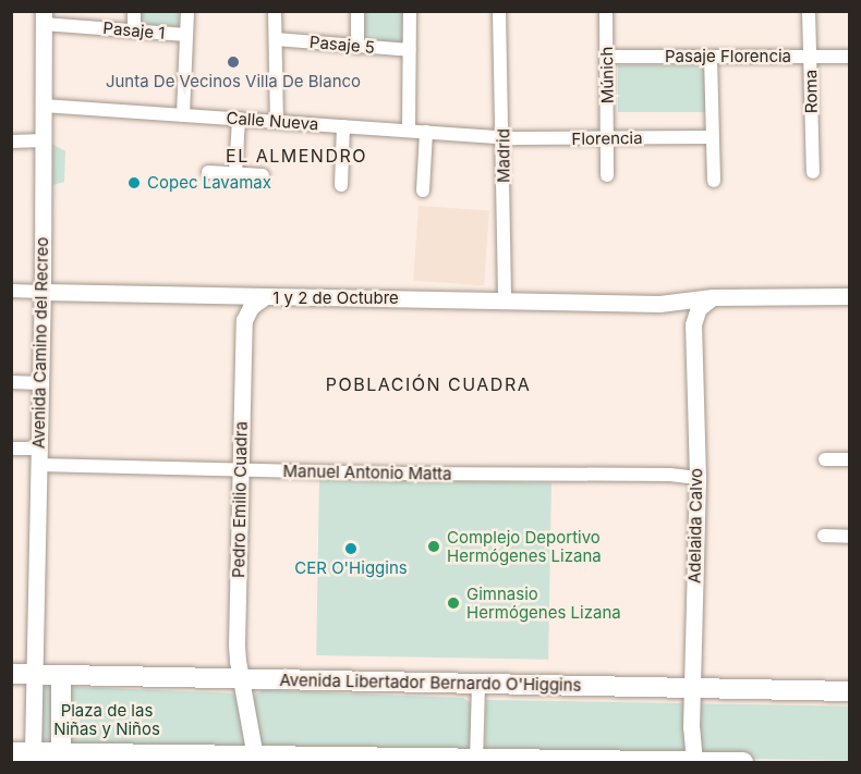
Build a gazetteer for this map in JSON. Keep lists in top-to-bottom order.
{
  "streets": {
    "main road": ["Avenida Libertador Bernardo O'Higgins"],
    "street": [
      "Pasaje 1",
      "Pasaje 5",
      "Pasaje Florencia",
      "Múnich",
      "Roma",
      "Calle Nueva",
      "Florencia",
      "Madrid",
      "1 y 2 de Octubre",
      "Avenida Camino del Recreo",
      "Manuel Antonio Matta",
      "Pedro Emilio Cuadra",
      "Adelaida Calvo"
    ]
  },
  "crossings": [
    ["Pasaje 1", "Avenida Camino del Recreo"],
    ["Pasaje Florencia", "Múnich"],
    ["Pasaje Florencia", "Roma"],
    ["Múnich", "Florencia"],
    ["Calle Nueva", "Florencia"],
    ["Calle Nueva", "Madrid"],
    ["Calle Nueva", "Avenida Camino del Recreo"],
    ["Florencia", "Madrid"],
    ["Madrid", "1 y 2 de Octubre"],
    ["1 y 2 de Octubre", "Avenida Camino del Recreo"],
    ["1 y 2 de Octubre", "Adelaida Calvo"],
    ["Avenida Camino del Recreo", "Manuel Antonio Matta"],
    ["Avenida Camino del Recreo", "Avenida Libertador Bernardo O'Higgins"],
    ["Manuel Antonio Matta", "Pedro Emilio Cuadra"],
    ["Manuel Antonio Matta", "Adelaida Calvo"],
    ["Pedro Emilio Cuadra", "Avenida Libertador Bernardo O'Higgins"],
    ["Adelaida Calvo", "Avenida Libertador Bernardo O'Higgins"]
  ],
  "districts": ["EL ALMENDRO", "POBLACIÓN CUADRA"],
  "parks": ["Plaza de las Niñas y Niños"],
  "places": [
    "Junta De Vecinos Villa De Blanco",
    "Copec Lavamax",
    "Complejo Deportivo Hermógenes Lizana",
    "CER O'Higgins",
    "Gimnasio Hermógenes Lizana"
  ]
}
